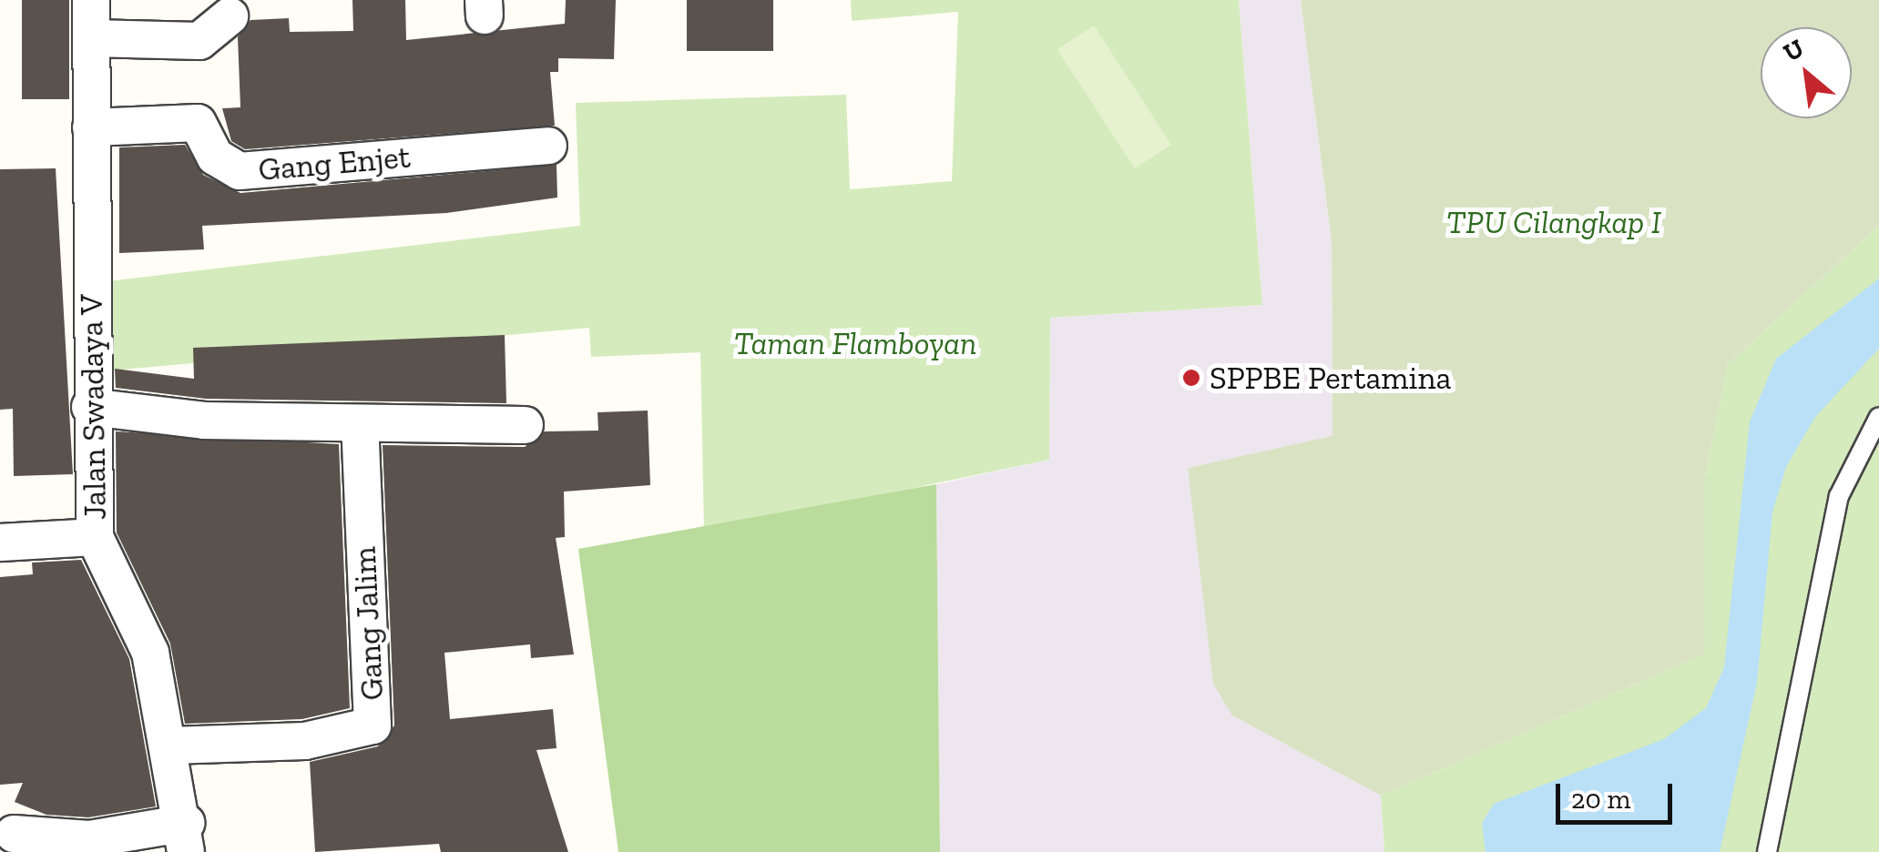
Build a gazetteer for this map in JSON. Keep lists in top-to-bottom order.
{
  "streets": {
    "street": ["Gang Enjet", "Jalan Swadaya V", "Gang Jalim"]
  },
  "crossings": [
    ["Gang Enjet", "Jalan Swadaya V"],
    ["Jalan Swadaya V", "Gang Jalim"]
  ],
  "parks": ["TPU Cilangkap I", "Taman Flamboyan"],
  "places": ["SPPBE Pertamina"],
  "scale_bar": "20 m",
  "north": "top left"
}
